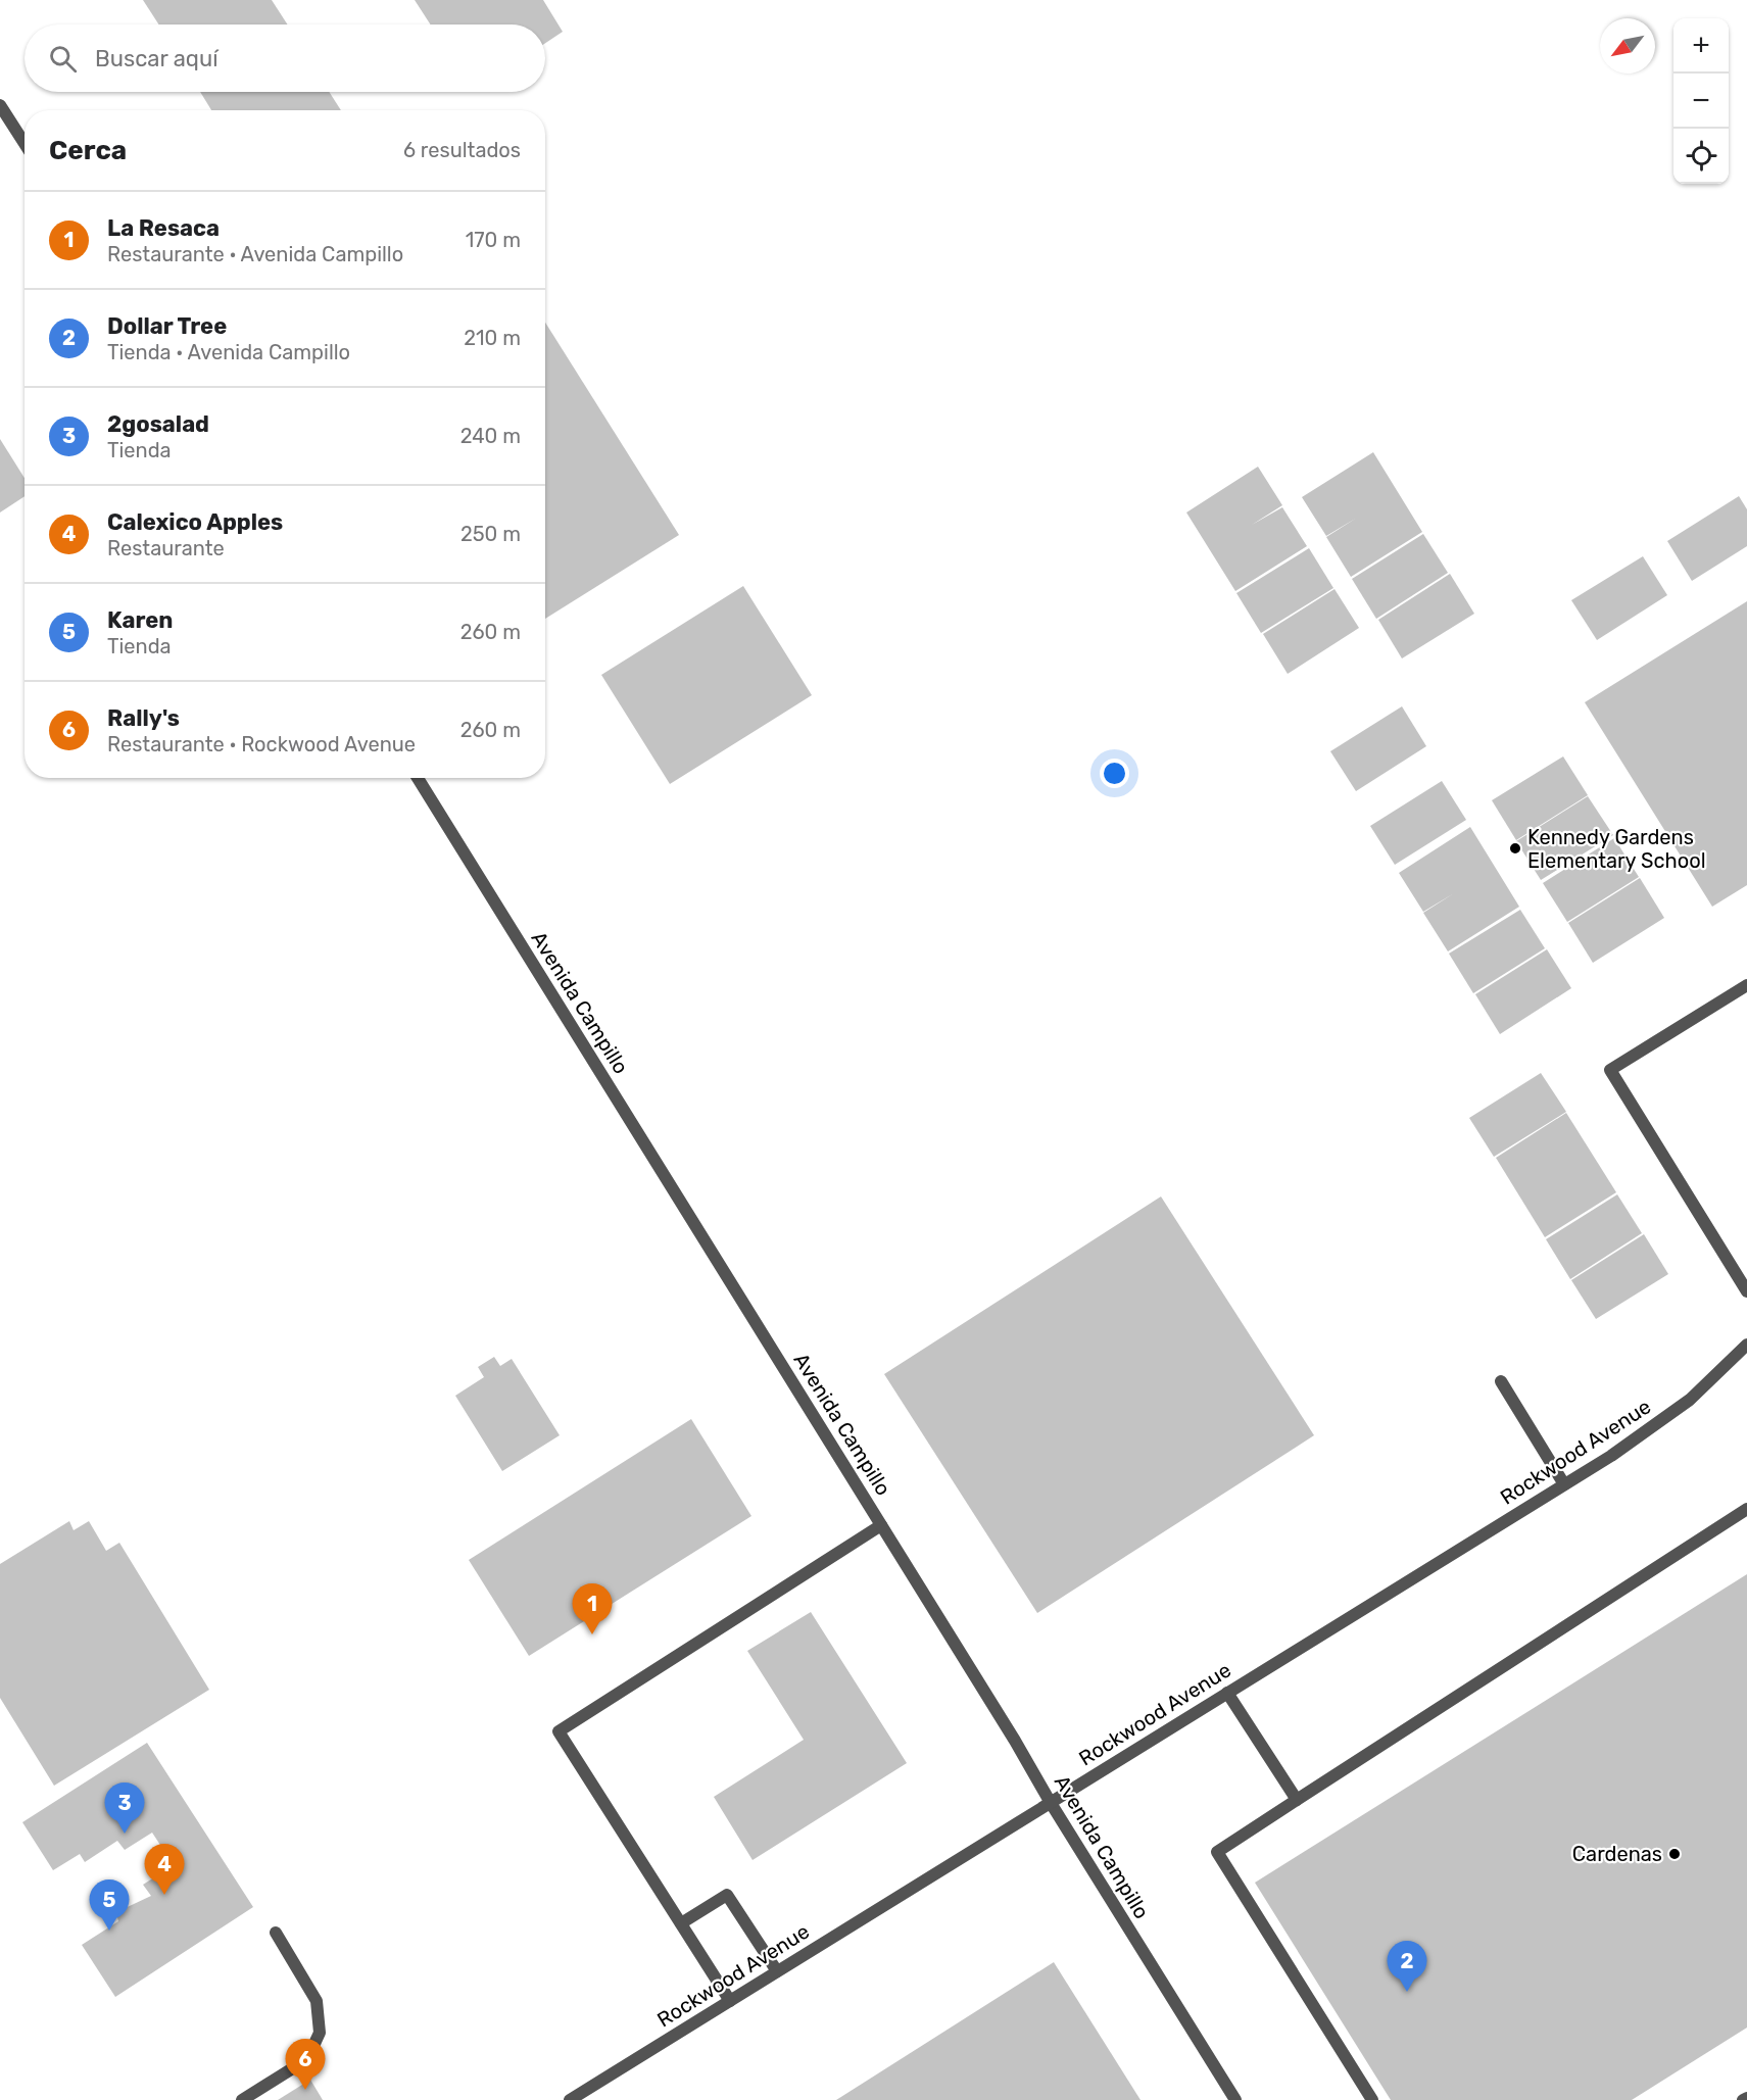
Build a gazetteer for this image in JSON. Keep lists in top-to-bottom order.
{
  "streets": {
    "street": ["Avenida Campillo", "Rockwood Avenue"]
  },
  "crossings": [
    ["Avenida Campillo", "Rockwood Avenue"]
  ],
  "places": ["Kennedy Gardens Elementary School", "Cardenas"],
  "north": "bottom left",
  "page": {
    "map_buttons": ["+", "−"],
    "search": "Buscar aquí",
    "heading": ["Cerca", "6 resultados"],
    "list": [
      {
        "mark": "1",
        "name": "La Resaca",
        "note": "Restaurante · Avenida Campillo",
        "value": "170 m"
      },
      {
        "mark": "2",
        "name": "Dollar Tree",
        "note": "Tienda · Avenida Campillo",
        "value": "210 m"
      },
      {
        "mark": "3",
        "name": "2gosalad",
        "note": "Tienda",
        "value": "240 m"
      },
      {
        "mark": "4",
        "name": "Calexico Apples",
        "note": "Restaurante",
        "value": "250 m"
      },
      {
        "mark": "5",
        "name": "Karen",
        "note": "Tienda",
        "value": "260 m"
      },
      {
        "mark": "6",
        "name": "Rally's",
        "note": "Restaurante · Rockwood Avenue",
        "value": "260 m"
      }
    ],
    "pins": [
      "1",
      "3",
      "4",
      "5",
      "2",
      "6"
    ]
  }
}
